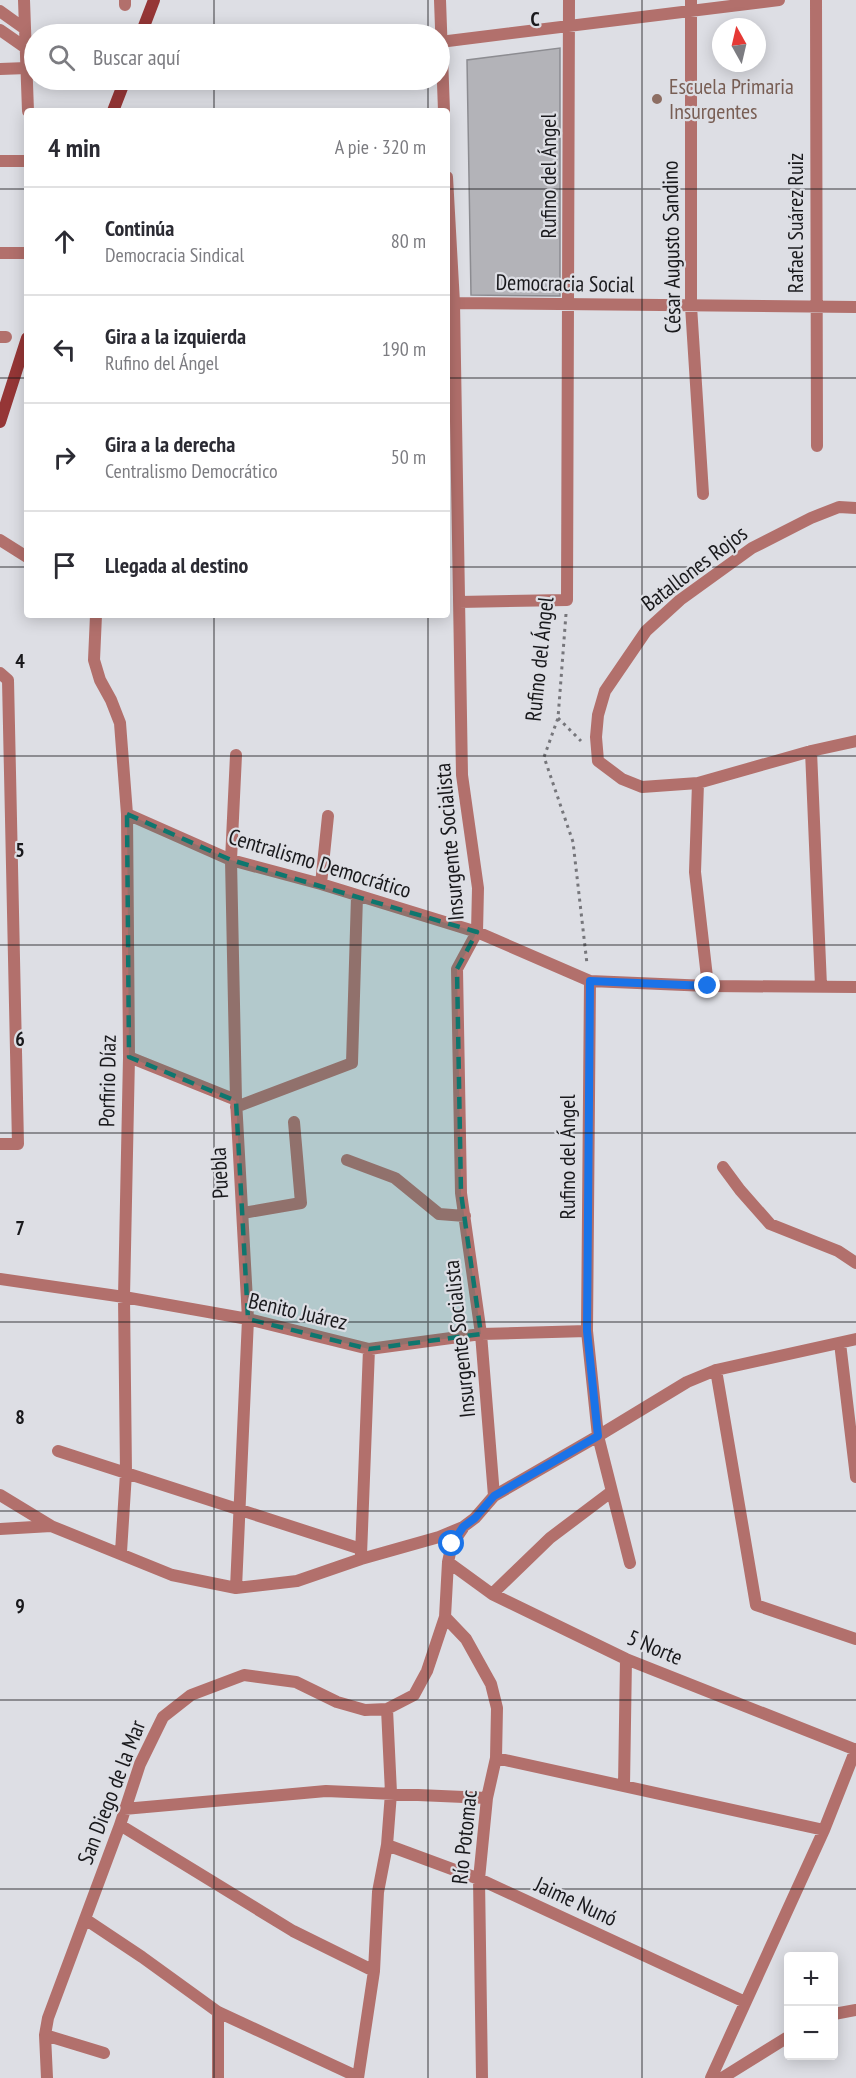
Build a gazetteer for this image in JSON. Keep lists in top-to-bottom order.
{
  "streets": {
    "street": [
      "Rufino del Ángel",
      "Rafael Suárez Ruiz",
      "César Augusto Sandino",
      "Democracia Social",
      "Batallones Rojos",
      "Insurgente Socialista",
      "Centralismo Democrático",
      "Porfirio Díaz",
      "Puebla",
      "Benito Juárez",
      "5 Norte",
      "San Diego de la Mar",
      "Río Potomac",
      "Jaime Nunó"
    ]
  },
  "crossings": [
    ["Rufino del Ángel", "Democracia Social"],
    ["Rufino del Ángel", "Centralismo Democrático"],
    ["Rufino del Ángel", "Benito Juárez"],
    ["Rafael Suárez Ruiz", "Democracia Social"],
    ["César Augusto Sandino", "Democracia Social"],
    ["Democracia Social", "Insurgente Socialista"],
    ["Insurgente Socialista", "Centralismo Democrático"],
    ["Insurgente Socialista", "Benito Juárez"],
    ["Centralismo Democrático", "Porfirio Díaz"],
    ["Centralismo Democrático", "Puebla"],
    ["Porfirio Díaz", "Benito Juárez"],
    ["Puebla", "Benito Juárez"],
    ["5 Norte", "San Diego de la Mar"],
    ["San Diego de la Mar", "Río Potomac"],
    ["Río Potomac", "Jaime Nunó"]
  ],
  "places": ["Escuela Primaria Insurgentes"],
  "north": "top",
  "page": {
    "search": "Buscar aquí",
    "heading": ["4 min", "A pie · 320 m"],
    "list": [
      ["Continúa", "Democracia Sindical", "80 m"],
      ["Gira a la izquierda", "Rufino del Ángel", "190 m"],
      ["Gira a la derecha", "Centralismo Democrático", "50 m"],
      "Llegada al destino"
    ],
    "map_buttons": ["+", "−"]
  },
  "grid": {
    "columns": ["C"],
    "rows": [
      "4",
      "5",
      "6",
      "7",
      "8",
      "9"
    ]
  }
}
